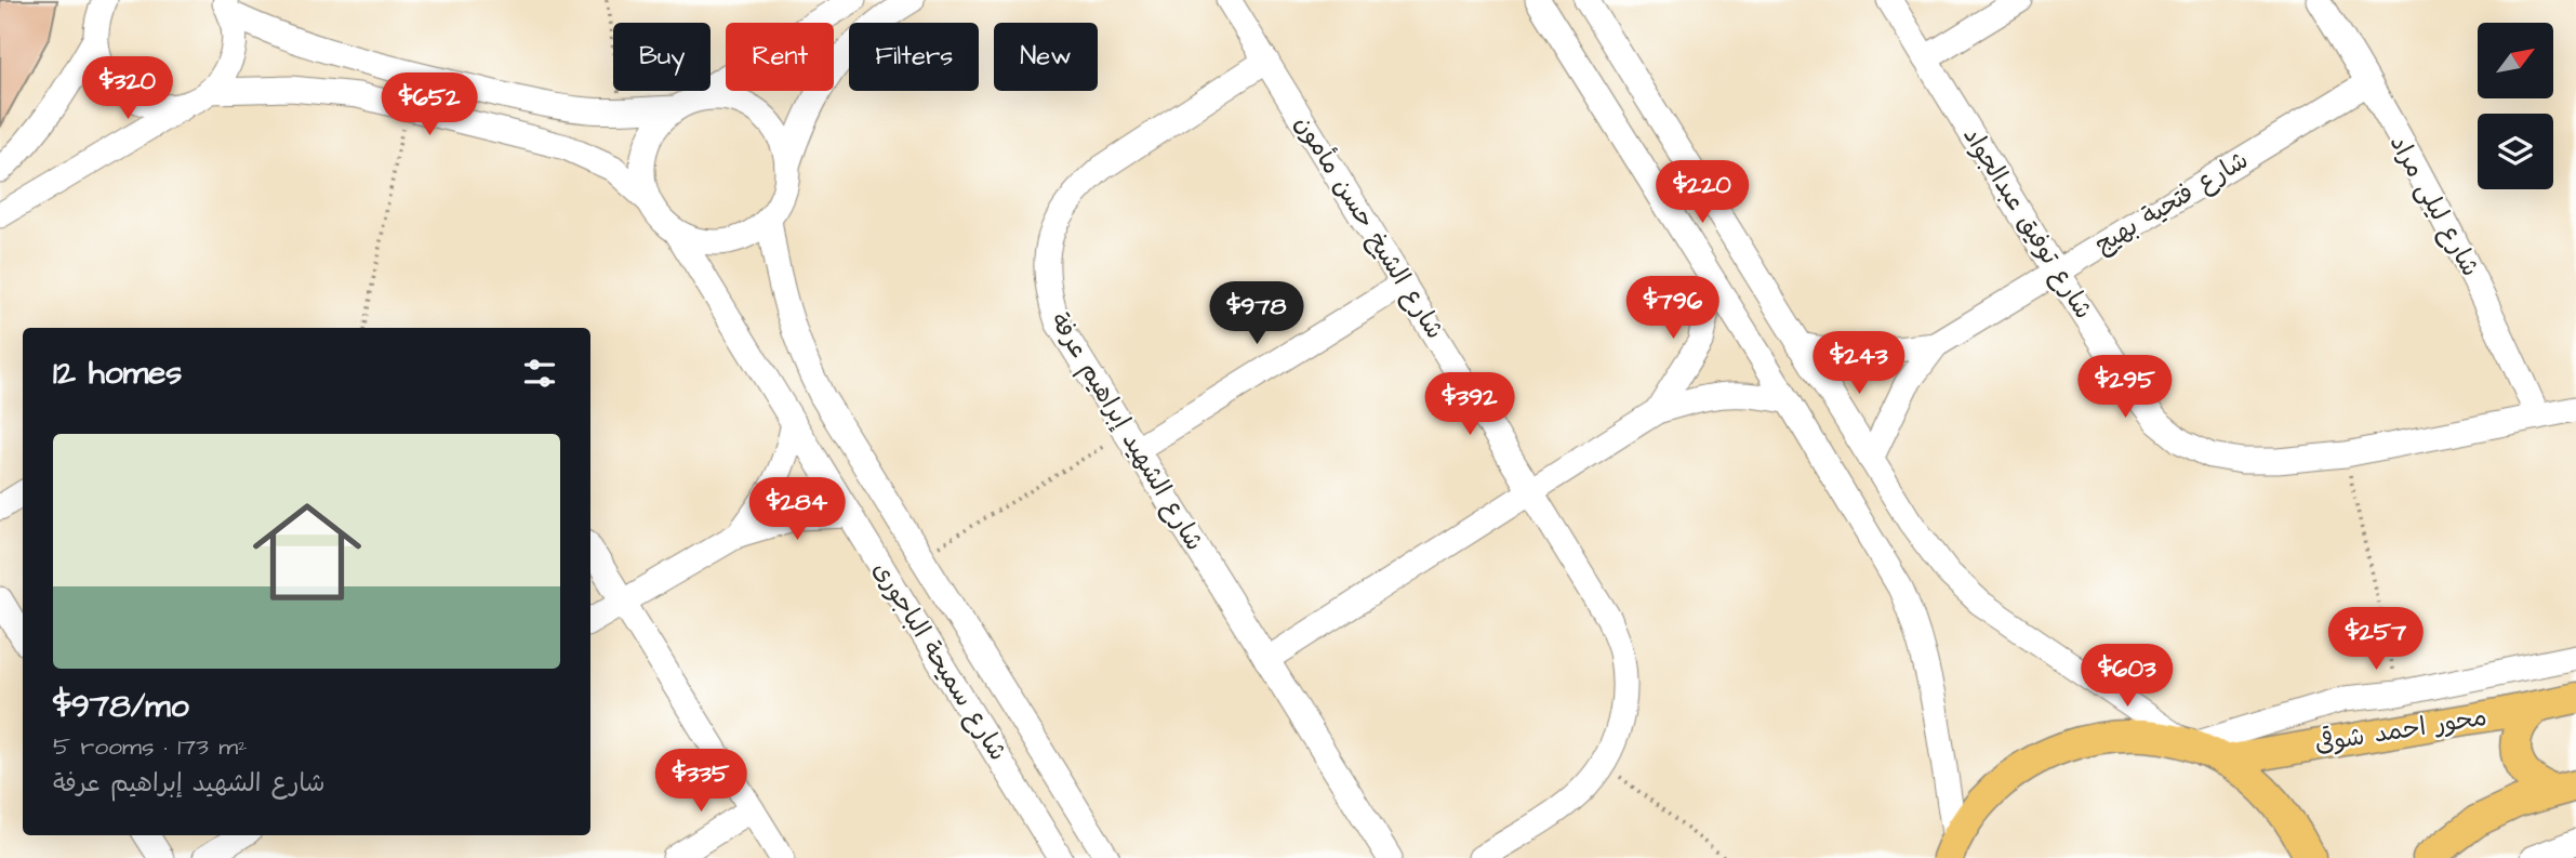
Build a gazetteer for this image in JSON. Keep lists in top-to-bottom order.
{
  "streets": {
    "main road": ["محور احمد شوقى"],
    "street": [
      "شارع فتحية بهيج",
      "شارع ليلى مراد",
      "شارع توفيق عبدالجواد",
      "شارع الشيخ حسن مأمون",
      "شارع الشهيد إبراهيم عرفة",
      "شارع سميحة الباجورى"
    ]
  },
  "crossings": [
    ["شارع فتحية بهيج", "شارع ليلى مراد"],
    ["شارع فتحية بهيج", "شارع توفيق عبدالجواد"],
    ["شارع ليلى مراد", "شارع توفيق عبدالجواد"],
    ["شارع الشيخ حسن مأمون", "شارع الشهيد إبراهيم عرفة"]
  ],
  "north": "top right",
  "page": {
    "chip": [
      "Buy",
      "Rent",
      "Filters",
      "New"
    ],
    "price": [
      "$320",
      "$652",
      "$220",
      "$796",
      "$978",
      "$243",
      "$295",
      "$392",
      "$284",
      "$257",
      "$603",
      "$335"
    ],
    "heading": "12 homes",
    "list": [
      {
        "name": "$978/mo",
        "note": "5 rooms · 173 m² · شارع الشهيد إبراهيم عرفة"
      }
    ]
  }
}
